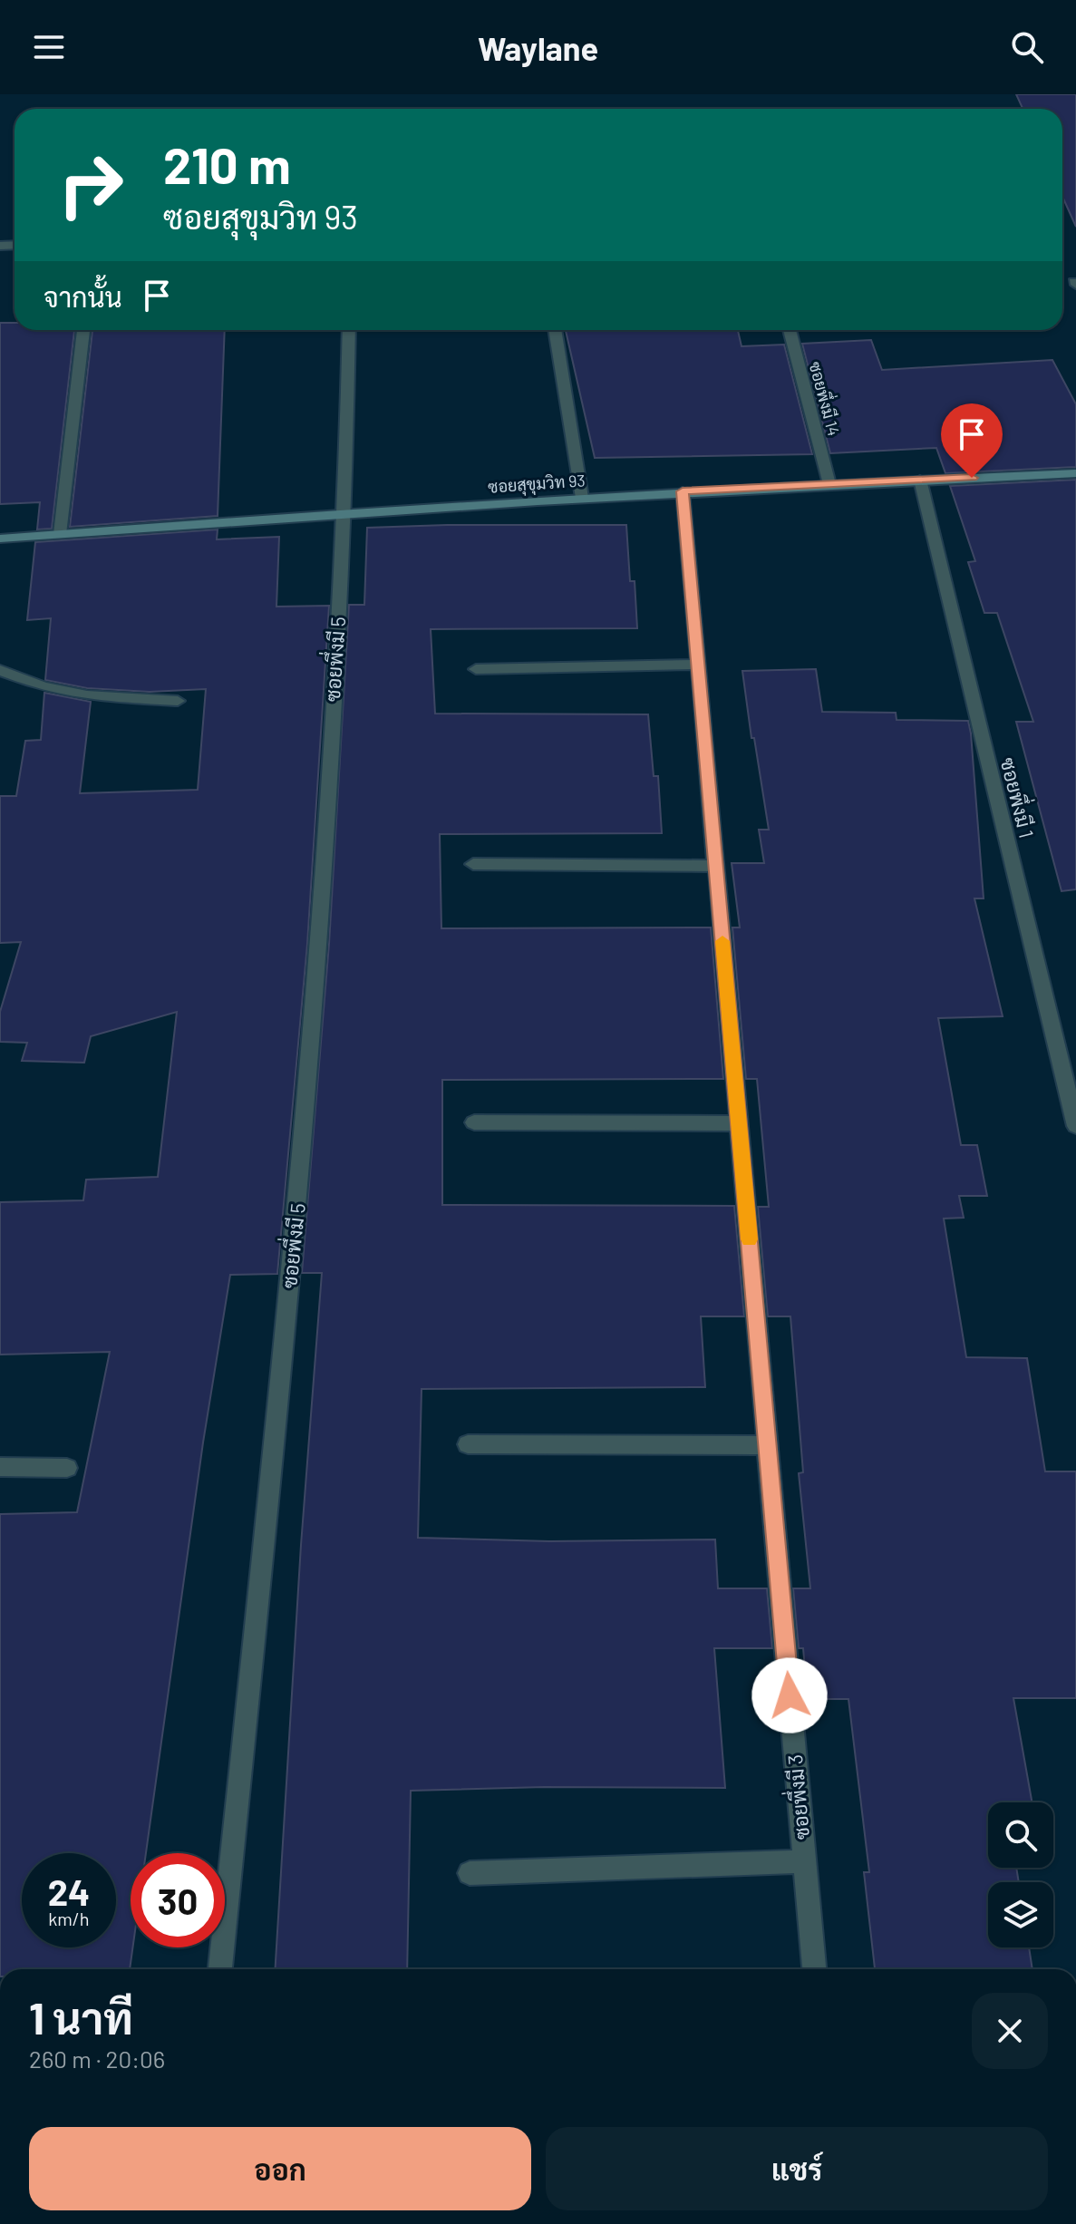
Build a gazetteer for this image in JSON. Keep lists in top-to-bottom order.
{
  "streets": {
    "street": [
      "ซอยพึ่งมี 14",
      "ซอยสุขุมวิท 93",
      "ซอยพึ่งมี 5",
      "ซอยพึ่งมี 1",
      "ซอยพึ่งมี 3"
    ]
  },
  "crossings": [
    ["ซอยพึ่งมี 14", "ซอยสุขุมวิท 93"],
    ["ซอยสุขุมวิท 93", "ซอยพึ่งมี 5"],
    ["ซอยสุขุมวิท 93", "ซอยพึ่งมี 1"],
    ["ซอยสุขุมวิท 93", "ซอยพึ่งมี 3"]
  ],
  "page": {
    "header": "Waylane",
    "turn": ["210 m", "ซอยสุขุมวิท 93"],
    "then": "จากนั้น",
    "speed": "24 km/h",
    "limit": "30",
    "heading": ["1 นาที", "260 m · 20:06"],
    "buttons": ["ออก", "แชร์"]
  }
}
